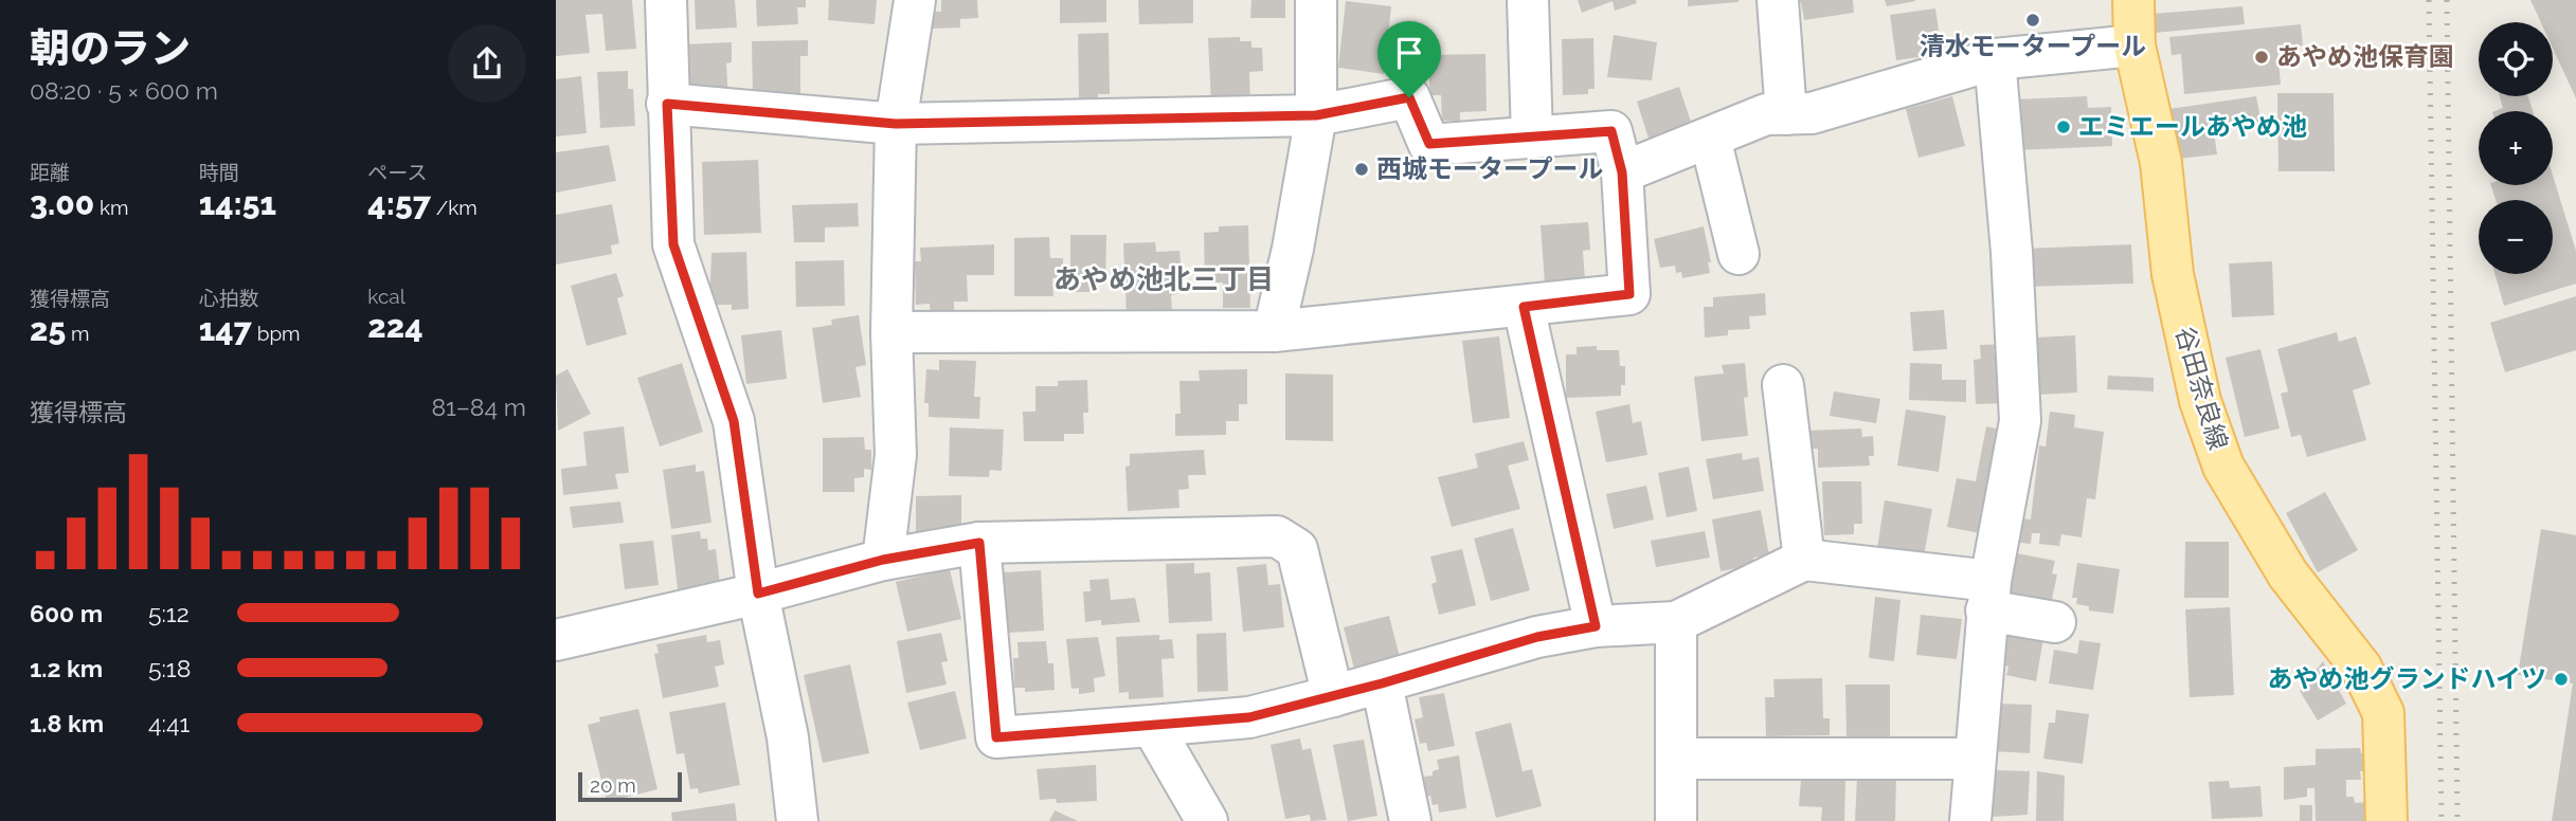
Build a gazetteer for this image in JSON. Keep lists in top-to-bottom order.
{
  "streets": {
    "main road": ["谷田奈良線"]
  },
  "districts": ["あやめ池北三丁目"],
  "places": [
    "清水モータープール",
    "あやめ池保育園",
    "エミエールあやめ池",
    "西城モータープール",
    "あやめ池グランドハイツ"
  ],
  "scale_bar": "20 m",
  "page": {
    "heading": ["朝のラン", "08:20 · 5 × 600 m"],
    "map_buttons": ["+", "−"],
    "stats": [
      ["距離", "3.00 km"],
      ["時間", "14:51"],
      ["ペース", "4:57 /km"],
      ["獲得標高", "25 m"],
      ["心拍数", "147 bpm"],
      ["kcal", "224"]
    ],
    "chart": ["獲得標高", "81–84 m"],
    "list": [
      {
        "name": "600 m",
        "note": "5:12"
      },
      {
        "name": "1.2 km",
        "note": "5:18"
      },
      {
        "name": "1.8 km",
        "note": "4:41"
      }
    ],
    "scale": "20 m"
  }
}
